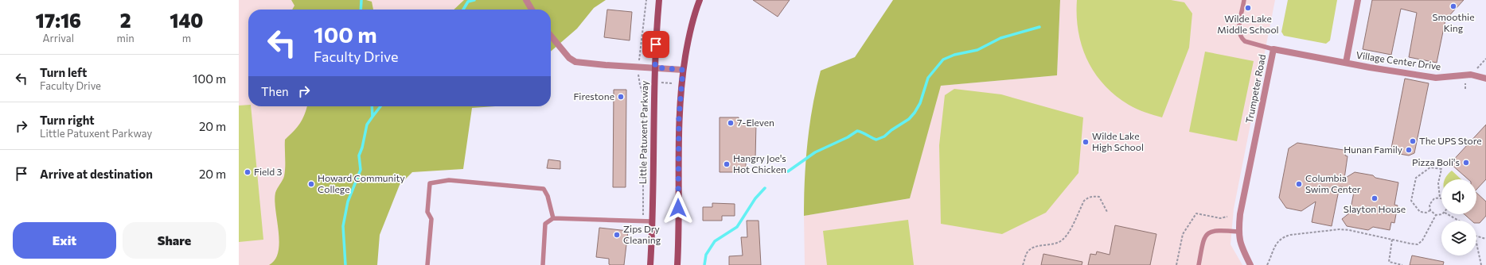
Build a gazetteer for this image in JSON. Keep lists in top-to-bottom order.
{
  "streets": {
    "main road": ["Little Patuxent Parkway"],
    "street": ["Village Center Drive", "Trumpeter Road"]
  },
  "crossings": [
    ["Village Center Drive", "Trumpeter Road"]
  ],
  "places": [
    "Smoothie King",
    "Wilde Lake Middle School",
    "Firestone",
    "7-Eleven",
    "The UPS Store",
    "Wilde Lake High School",
    "Hunan Family",
    "Pizza Boli's",
    "Hangry Joe's Hot Chicken",
    "Field 3",
    "Howard Community College",
    "Columbia Swim Center",
    "Slayton House",
    "Zips Dry Cleaning"
  ],
  "page": {
    "eta": [
      "17:16",
      "Arrival",
      "2",
      "min",
      "140",
      "m"
    ],
    "turn": ["100 m", "Faculty Drive"],
    "list": [
      {
        "name": "Turn left",
        "note": "Faculty Drive",
        "value": "100 m"
      },
      {
        "name": "Turn right",
        "note": "Little Patuxent Parkway",
        "value": "20 m"
      },
      {
        "name": "Arrive at destination",
        "value": "20 m"
      }
    ],
    "then": "Then",
    "buttons": ["Exit", "Share"]
  }
}
